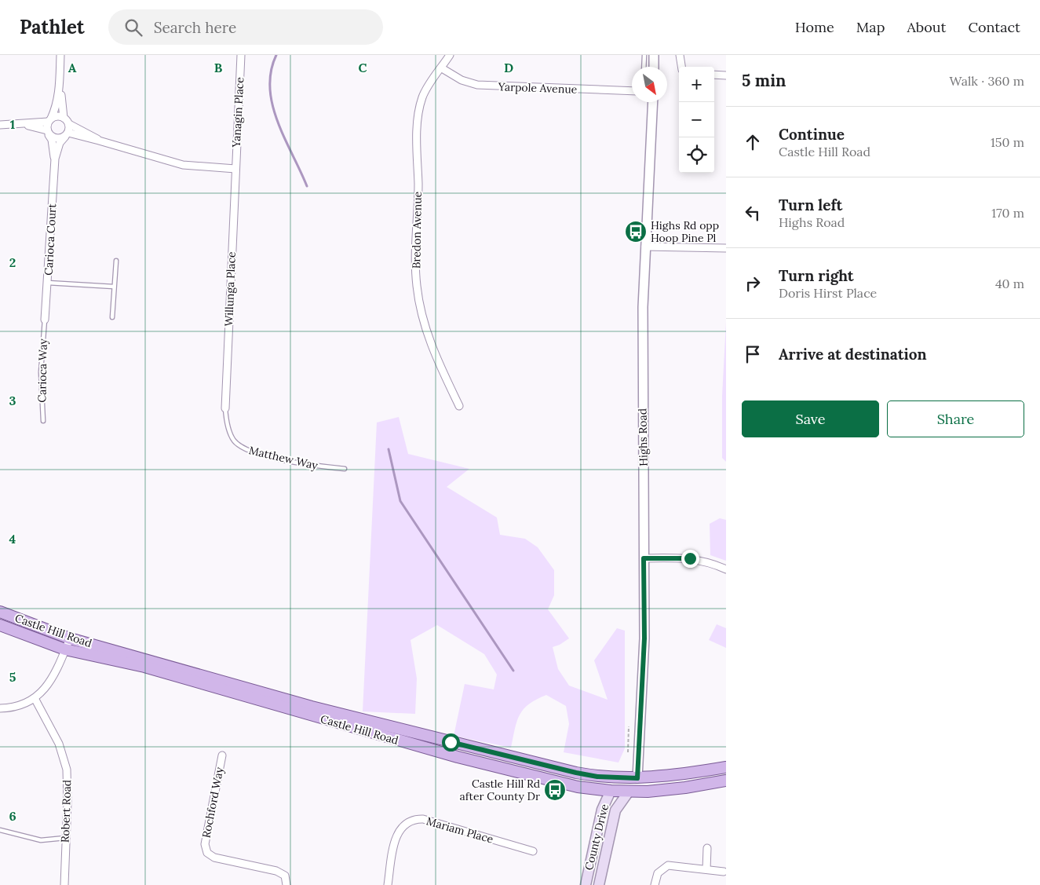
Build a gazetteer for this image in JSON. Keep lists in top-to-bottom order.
{
  "streets": {
    "main road": ["Castle Hill Road", "County Drive"],
    "street": [
      "Yarpole Avenue",
      "Yanagin Place",
      "Bredon Avenue",
      "Carioca Court",
      "Willunga Place",
      "Highs Road",
      "Rochford Way",
      "Robert Road",
      "Mariam Place"
    ],
    "lane": ["Carioca Way", "Matthew Way"]
  },
  "crossings": [
    ["Yarpole Avenue", "Bredon Avenue"],
    ["Yanagin Place", "Willunga Place"],
    ["Carioca Court", "Carioca Way"],
    ["Willunga Place", "Matthew Way"],
    ["Highs Road", "Castle Hill Road"],
    ["Castle Hill Road", "County Drive"]
  ],
  "places": {
    "bus stop": ["Highs Rd opp Hoop Pine Pl", "Castle Hill Rd after County Dr"]
  },
  "north": "bottom right",
  "page": {
    "header": "Pathlet",
    "search": "Search here",
    "nav": [
      "Home",
      "Map",
      "About",
      "Contact"
    ],
    "heading": ["5 min", "Walk · 360 m"],
    "map_buttons": ["+", "−"],
    "list": [
      ["Continue", "Castle Hill Road", "150 m"],
      ["Turn left", "Highs Road", "170 m"],
      ["Turn right", "Doris Hirst Place", "40 m"],
      "Arrive at destination"
    ],
    "buttons": ["Save", "Share"]
  },
  "grid": {
    "columns": [
      "A",
      "B",
      "C",
      "D"
    ],
    "rows": [
      "1",
      "2",
      "3",
      "4",
      "5",
      "6"
    ]
  }
}
